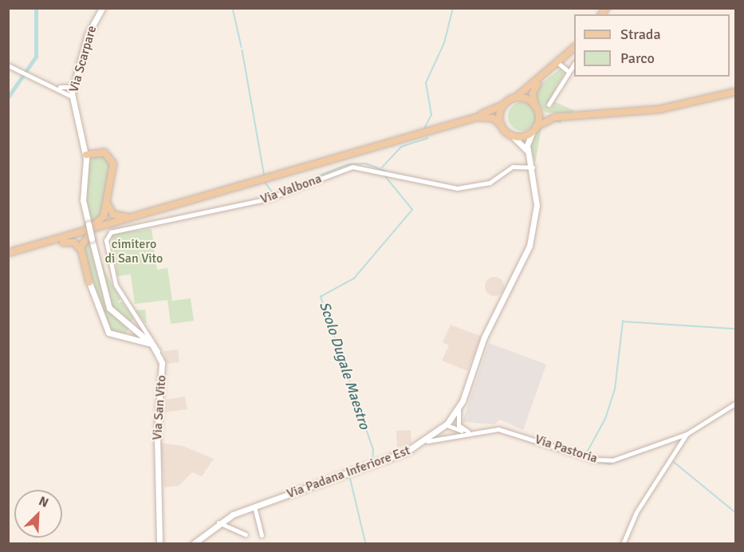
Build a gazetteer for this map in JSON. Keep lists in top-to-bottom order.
{
  "streets": {
    "street": [
      "Via Scarpare",
      "Via Valbona",
      "Via San Vito",
      "Via Pastoria",
      "Via Padana Inferiore Est"
    ]
  },
  "crossings": [
    ["Via Valbona", "Via San Vito"],
    ["Via Valbona", "Via Padana Inferiore Est"],
    ["Via Pastoria", "Via Padana Inferiore Est"]
  ],
  "water": ["Scolo Dugale Maestro"],
  "parks": ["cimitero di San Vito"],
  "legend": ["Strada", "Parco"],
  "north": "top right"
}
